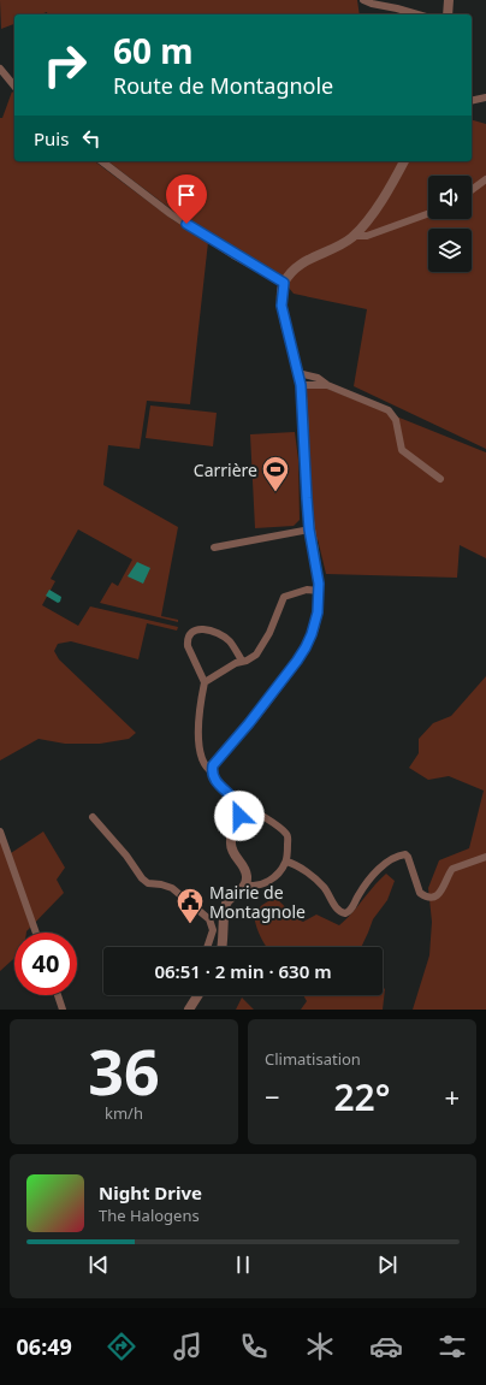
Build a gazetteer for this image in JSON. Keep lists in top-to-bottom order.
{
  "places": {
    "sports": ["Carrière"],
    "public building": ["Mairie de Montagnole"]
  },
  "page": {
    "turn": ["60 m", "Route de Montagnole"],
    "then": "Puis",
    "limit": "40",
    "trip": "06:51 · 2 min · 630 m",
    "tile": [
      ["36", "km/h"],
      "Climatisation"
    ],
    "heat": ["−", "22°", "+"],
    "song": ["Night Drive", "The Halogens"],
    "tabs": "06:49"
  }
}
